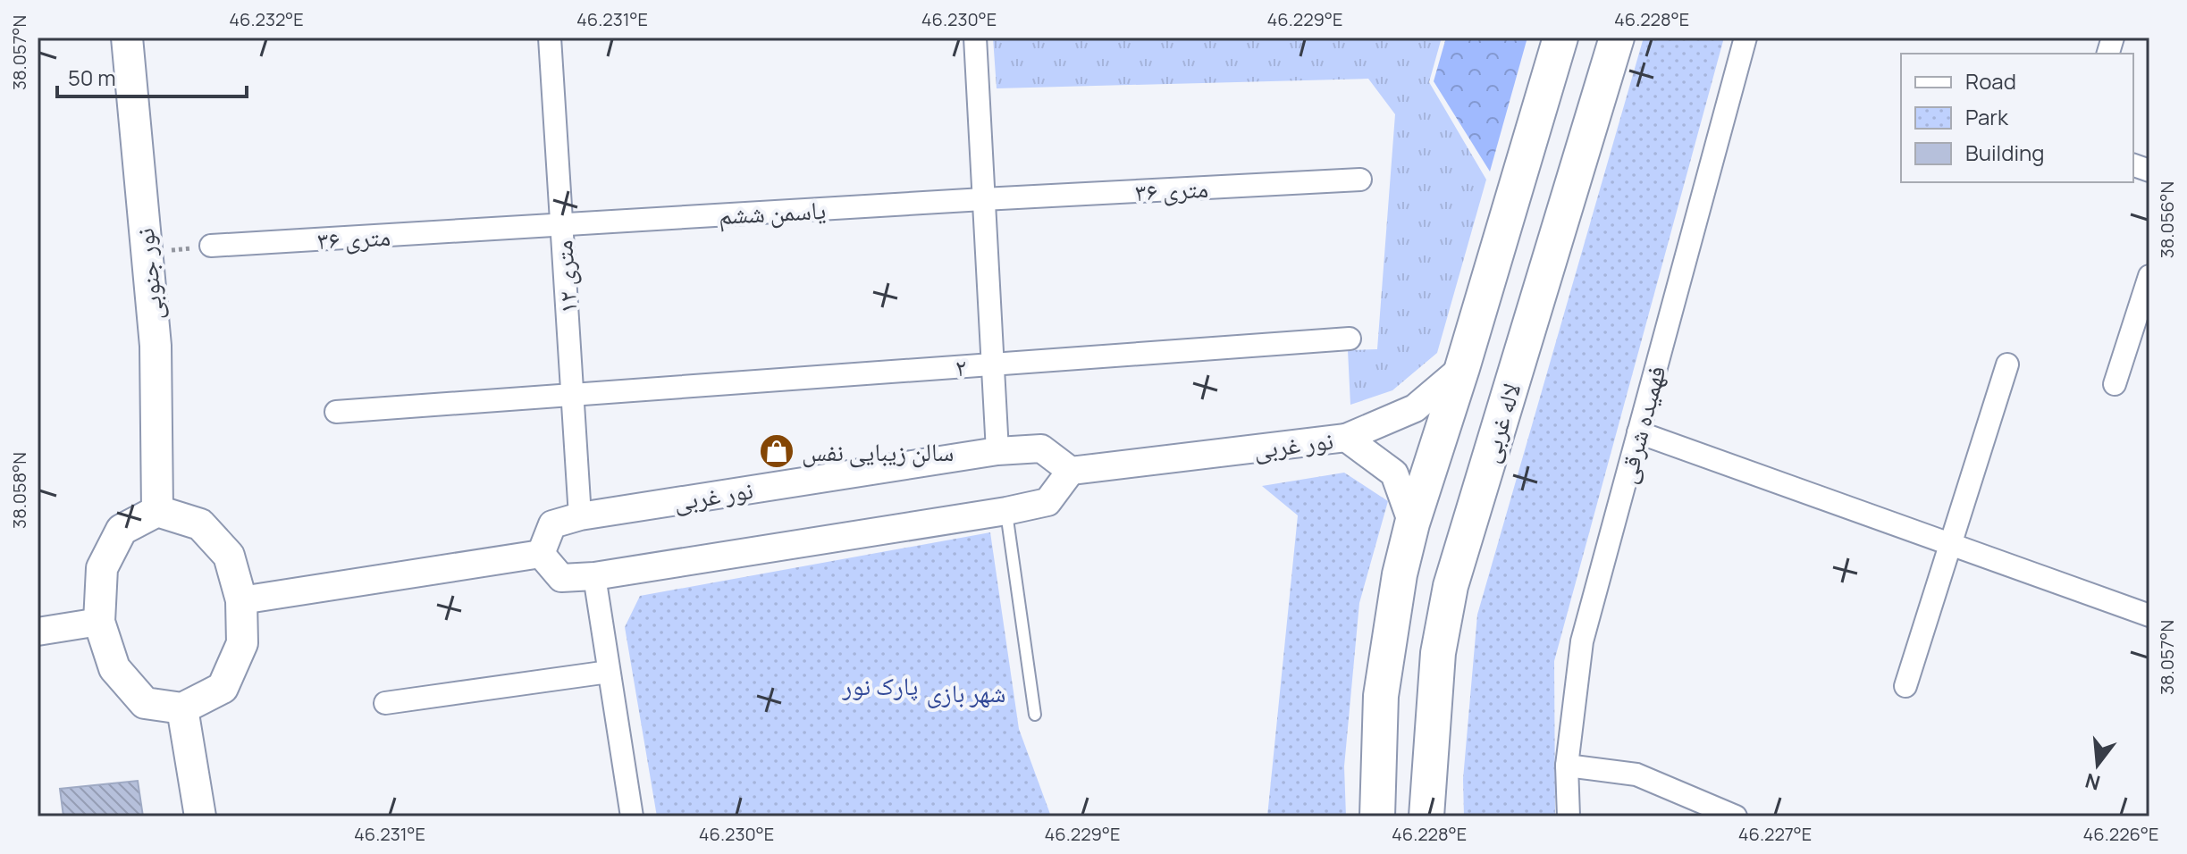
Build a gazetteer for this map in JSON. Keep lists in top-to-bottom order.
{
  "streets": {
    "main road": ["نور جنوبی", "لاله غربی"],
    "street": [
      "۳۶ متری",
      "یاسمن ششم",
      "۱۲ متری",
      "۲",
      "فهمیده شرقی",
      "نور غربی"
    ]
  },
  "crossings": [
    ["۳۶ متری", "یاسمن ششم"],
    ["۳۶ متری", "۱۲ متری"],
    ["یاسمن ششم", "۱۲ متری"],
    ["۱۲ متری", "۲"],
    ["۱۲ متری", "نور غربی"],
    ["لاله غربی", "نور غربی"]
  ],
  "parks": ["پارک نور", "شهر بازی"],
  "places": {
    "shop": ["سالن زیبایی نفس"]
  },
  "legend": ["Road", "Park", "Building"],
  "scale_bar": "50 m",
  "north": "bottom",
  "coordinates": [
    "46.232°E",
    "46.231°E",
    "46.230°E",
    "46.229°E",
    "46.228°E",
    "38.057°N",
    "38.056°N",
    "38.058°N",
    "46.227°E",
    "46.226°E"
  ]
}
